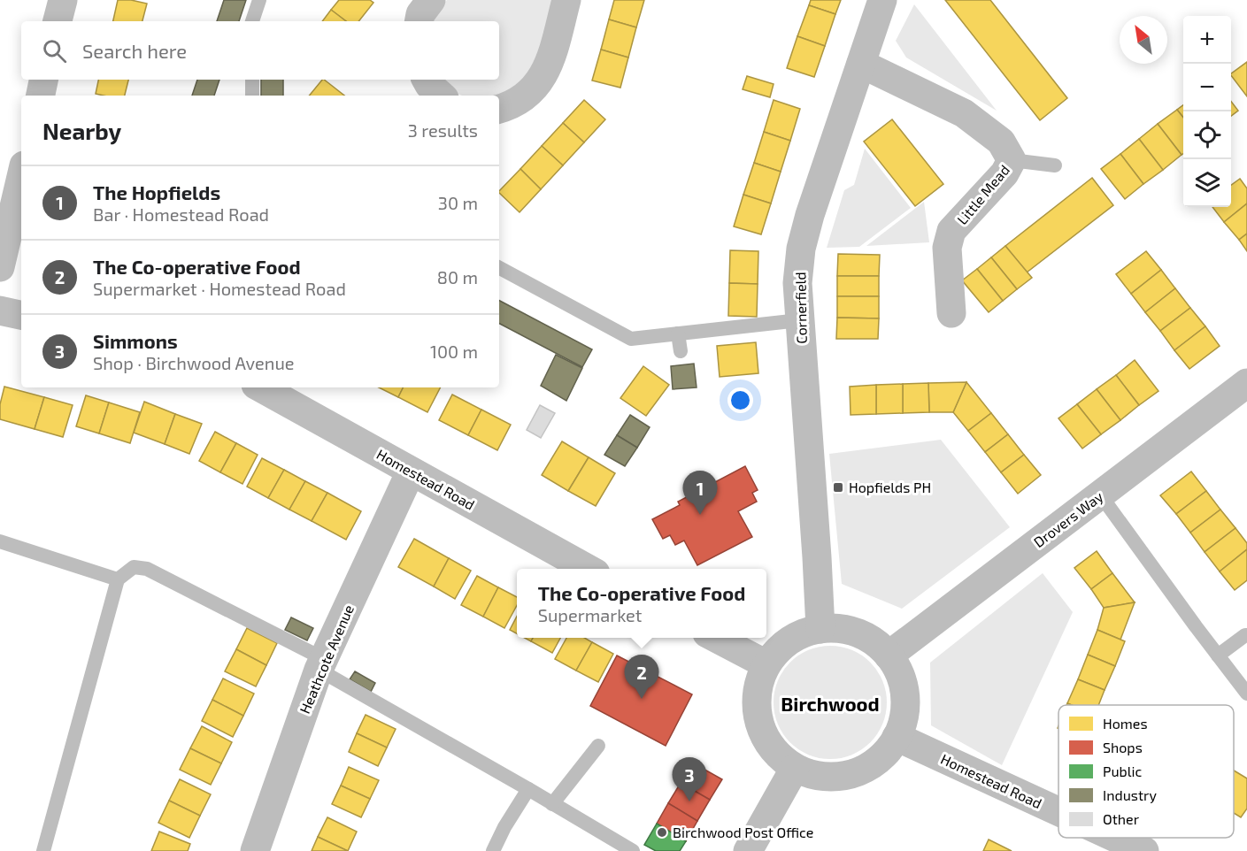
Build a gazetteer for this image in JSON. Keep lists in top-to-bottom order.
{
  "streets": {
    "street": [
      "Little Mead",
      "Cornerfield",
      "Homestead Road",
      "Drovers Way",
      "Heathcote Avenue"
    ]
  },
  "crossings": [
    ["Little Mead", "Cornerfield"],
    ["Cornerfield", "Homestead Road"],
    ["Cornerfield", "Drovers Way"],
    ["Homestead Road", "Drovers Way"],
    ["Homestead Road", "Heathcote Avenue"]
  ],
  "districts": ["Birchwood"],
  "places": {
    "transit": ["Hopfields PH"],
    "other": ["Birchwood Post Office"]
  },
  "legend": [
    "Homes",
    "Shops",
    "Public",
    "Industry",
    "Other"
  ],
  "north": "top left",
  "page": {
    "map_buttons": ["+", "−"],
    "search": "Search here",
    "heading": ["Nearby", "3 results"],
    "list": [
      {
        "mark": "1",
        "name": "The Hopfields",
        "note": "Bar · Homestead Road",
        "value": "30 m"
      },
      {
        "mark": "2",
        "name": "The Co-operative Food",
        "note": "Supermarket · Homestead Road",
        "value": "80 m"
      },
      {
        "mark": "3",
        "name": "Simmons",
        "note": "Shop · Birchwood Avenue",
        "value": "100 m"
      }
    ],
    "pins": ["1", "2", "3"],
    "popup": ["The Co-operative Food", "Supermarket"]
  }
}
